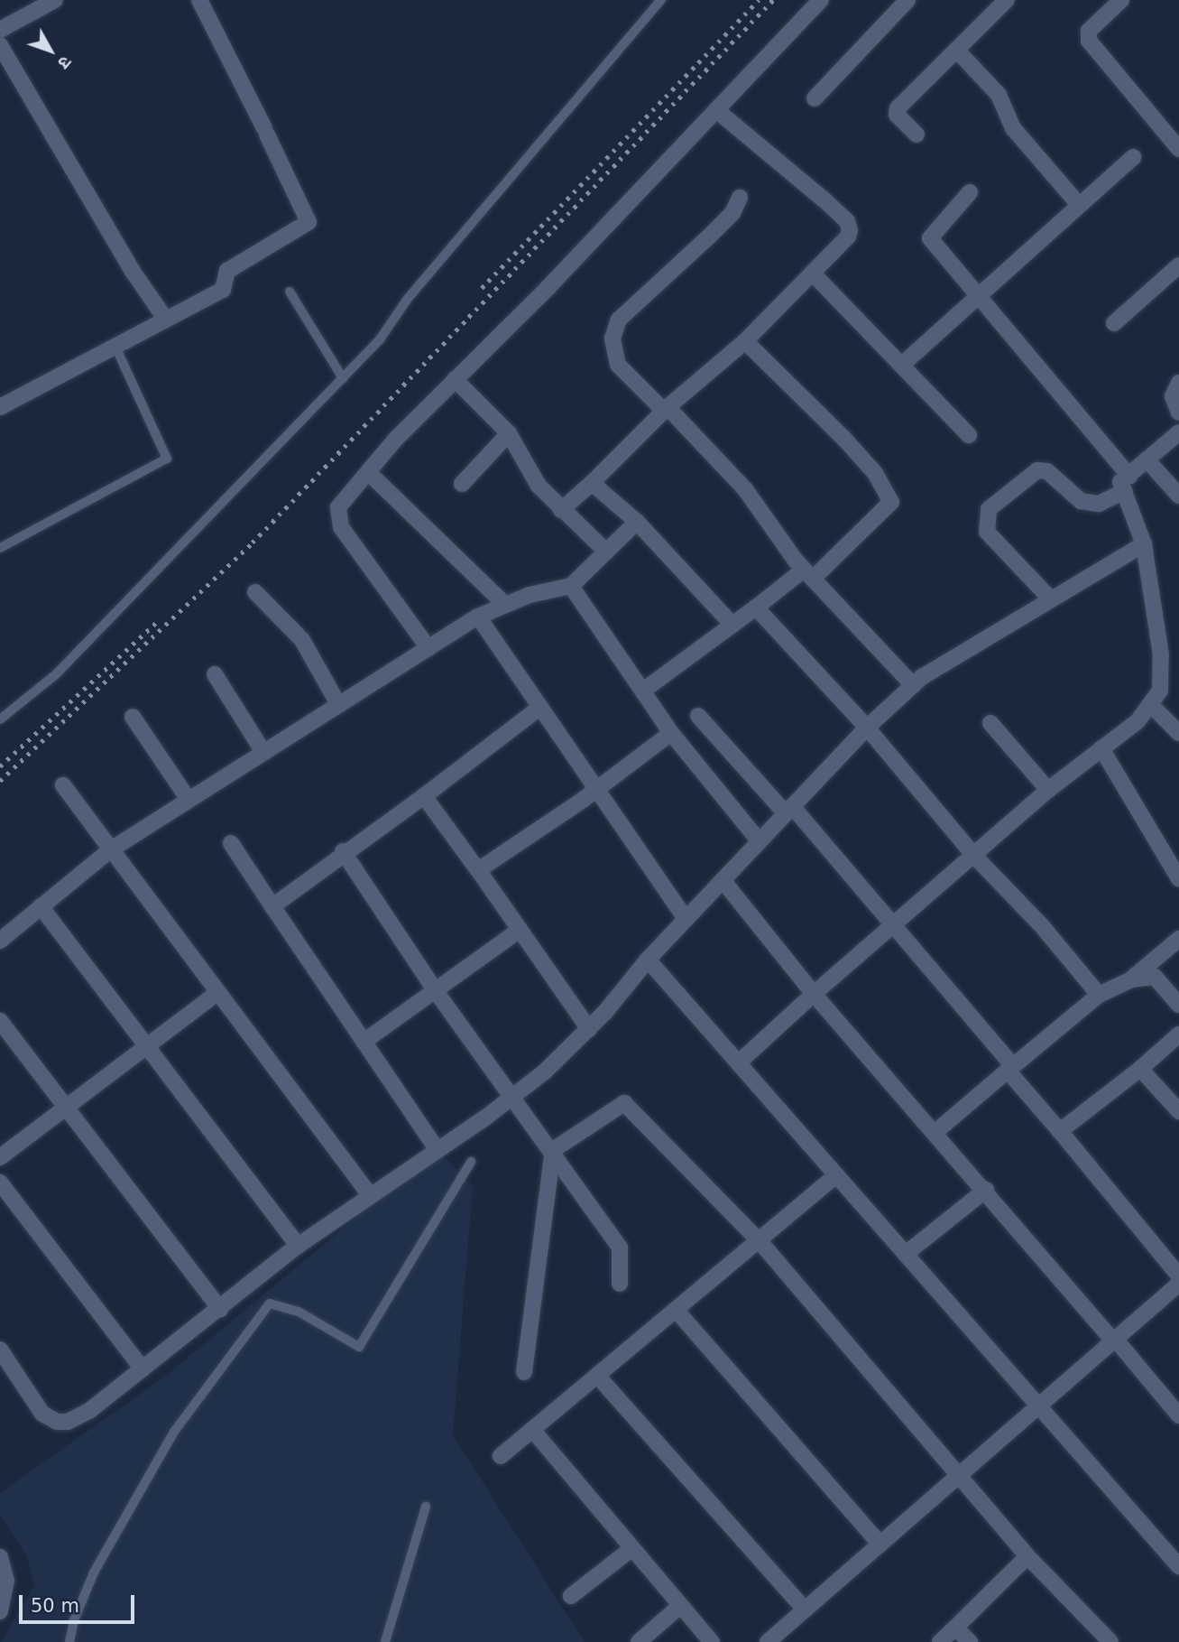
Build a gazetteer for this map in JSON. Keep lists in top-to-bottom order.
{
  "scale_bar": "50 m",
  "north": "bottom right"
}
